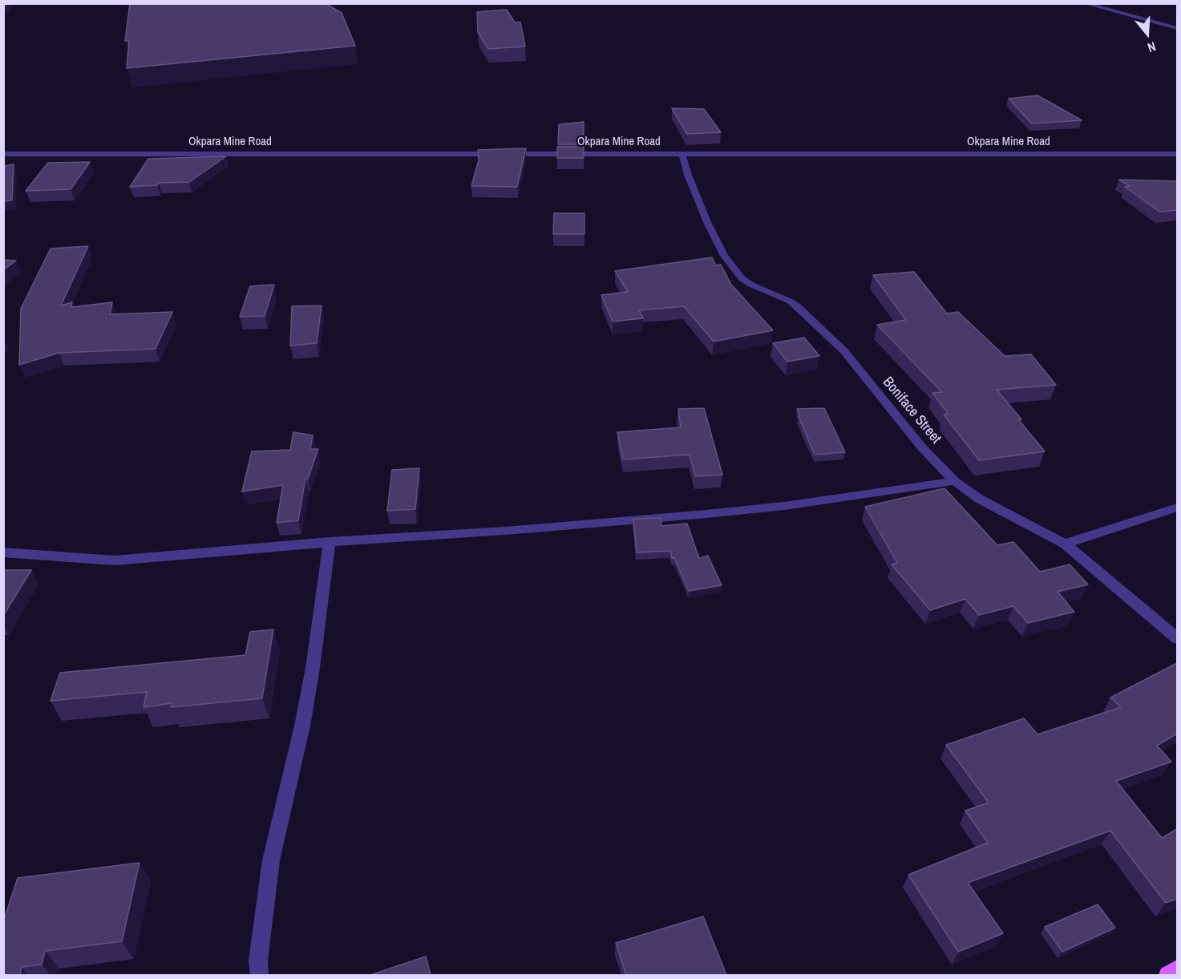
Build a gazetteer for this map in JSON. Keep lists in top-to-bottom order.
{
  "streets": {
    "street": ["Okpara Mine Road", "Boniface Street"]
  },
  "crossings": [
    ["Okpara Mine Road", "Boniface Street"]
  ],
  "north": "bottom"
}
